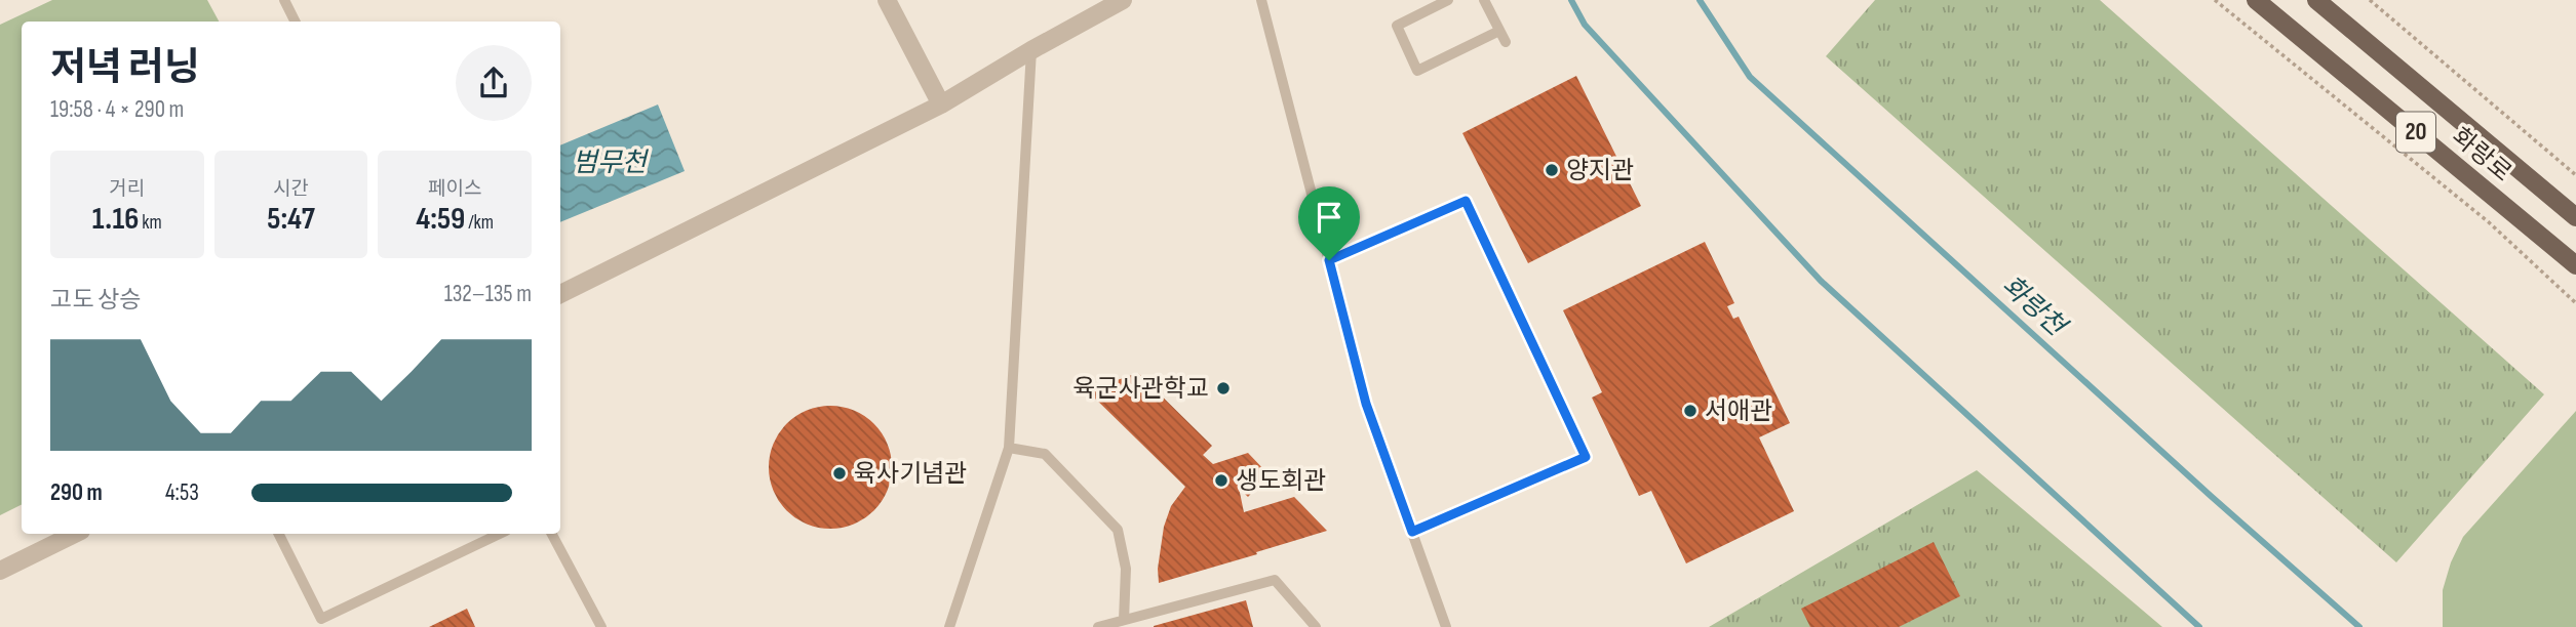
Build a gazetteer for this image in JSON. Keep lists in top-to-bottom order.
{
  "streets": {
    "main road": ["20", "화랑로"]
  },
  "water": ["범무천", "화랑천"],
  "places": [
    "양지관",
    "육군사관학교",
    "서애관",
    "육사기념관",
    "생도회관"
  ],
  "page": {
    "heading": ["저녁 러닝", "19:58 · 4 × 290 m"],
    "stats": [
      ["거리", "1.16 km"],
      ["시간", "5:47"],
      ["페이스", "4:59 /km"]
    ],
    "chart": ["고도 상승", "132–135 m"],
    "list": [
      {
        "name": "290 m",
        "note": "4:53"
      }
    ]
  }
}
